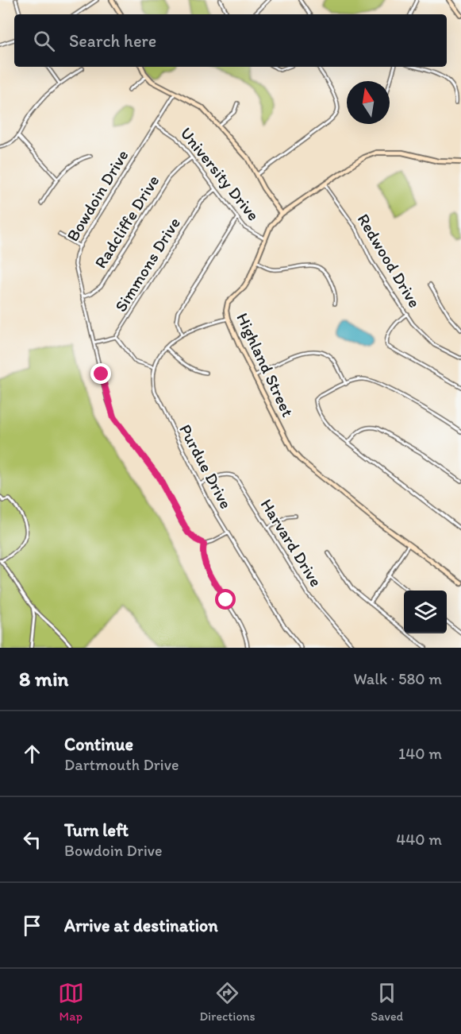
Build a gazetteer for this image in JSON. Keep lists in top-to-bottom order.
{
  "streets": {
    "street": [
      "University Drive",
      "Bowdoin Drive",
      "Radcliffe Drive",
      "Redwood Drive",
      "Simmons Drive",
      "Highland Street",
      "Purdue Drive",
      "Harvard Drive"
    ]
  },
  "crossings": [
    ["University Drive", "Bowdoin Drive"],
    ["University Drive", "Radcliffe Drive"],
    ["University Drive", "Simmons Drive"],
    ["University Drive", "Highland Street"],
    ["Bowdoin Drive", "Radcliffe Drive"],
    ["Bowdoin Drive", "Simmons Drive"],
    ["Redwood Drive", "Highland Street"],
    ["Highland Street", "Purdue Drive"],
    ["Purdue Drive", "Harvard Drive"]
  ],
  "north": "top",
  "page": {
    "search": "Search here",
    "heading": ["8 min", "Walk · 580 m"],
    "list": [
      ["Continue", "Dartmouth Drive", "140 m"],
      ["Turn left", "Bowdoin Drive", "440 m"],
      "Arrive at destination"
    ],
    "nav": ["Map", "Directions", "Saved"]
  }
}
